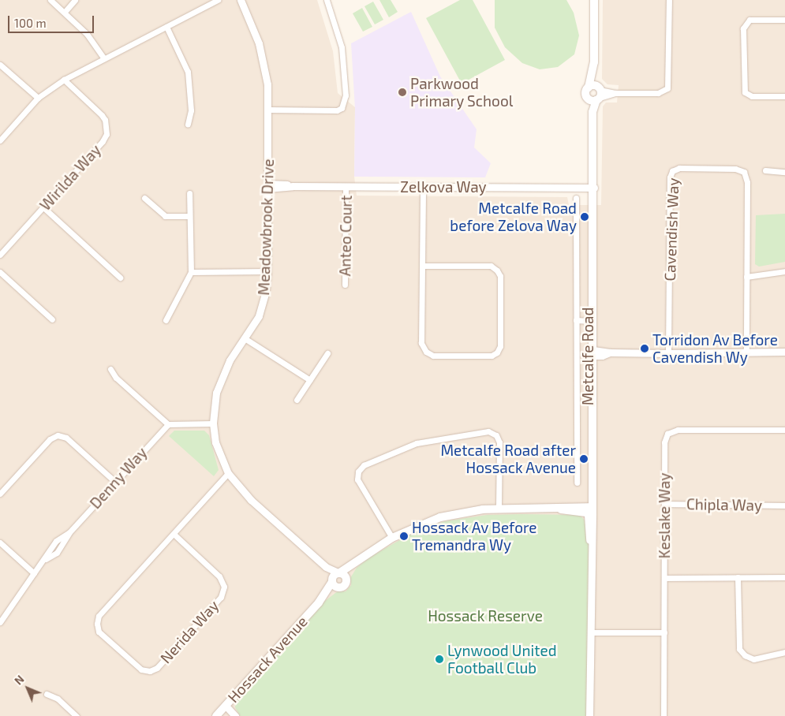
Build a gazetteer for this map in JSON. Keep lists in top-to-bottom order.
{
  "streets": {
    "main road": ["Metcalfe Road", "Hossack Avenue"],
    "street": [
      "Wirilda Way",
      "Zelkova Way",
      "Meadowbrook Drive",
      "Cavendish Way",
      "Anteo Court",
      "Denny Way",
      "Chipla Way",
      "Keslake Way",
      "Nerida Way"
    ]
  },
  "crossings": [
    ["Zelkova Way", "Meadowbrook Drive"],
    ["Zelkova Way", "Anteo Court"],
    ["Zelkova Way", "Metcalfe Road"],
    ["Meadowbrook Drive", "Nerida Way"],
    ["Meadowbrook Drive", "Hossack Avenue"],
    ["Metcalfe Road", "Hossack Avenue"],
    ["Chipla Way", "Keslake Way"]
  ],
  "parks": ["Hossack Reserve"],
  "places": [
    "Parkwood Primary School",
    "Metcalfe Road before Zelova Way",
    "Torridon Av Before Cavendish Wy",
    "Metcalfe Road after Hossack Avenue",
    "Hossack Av Before Tremandra Wy",
    "Lynwood United Football Club"
  ],
  "scale_bar": "100 m",
  "north": "top left"
}
